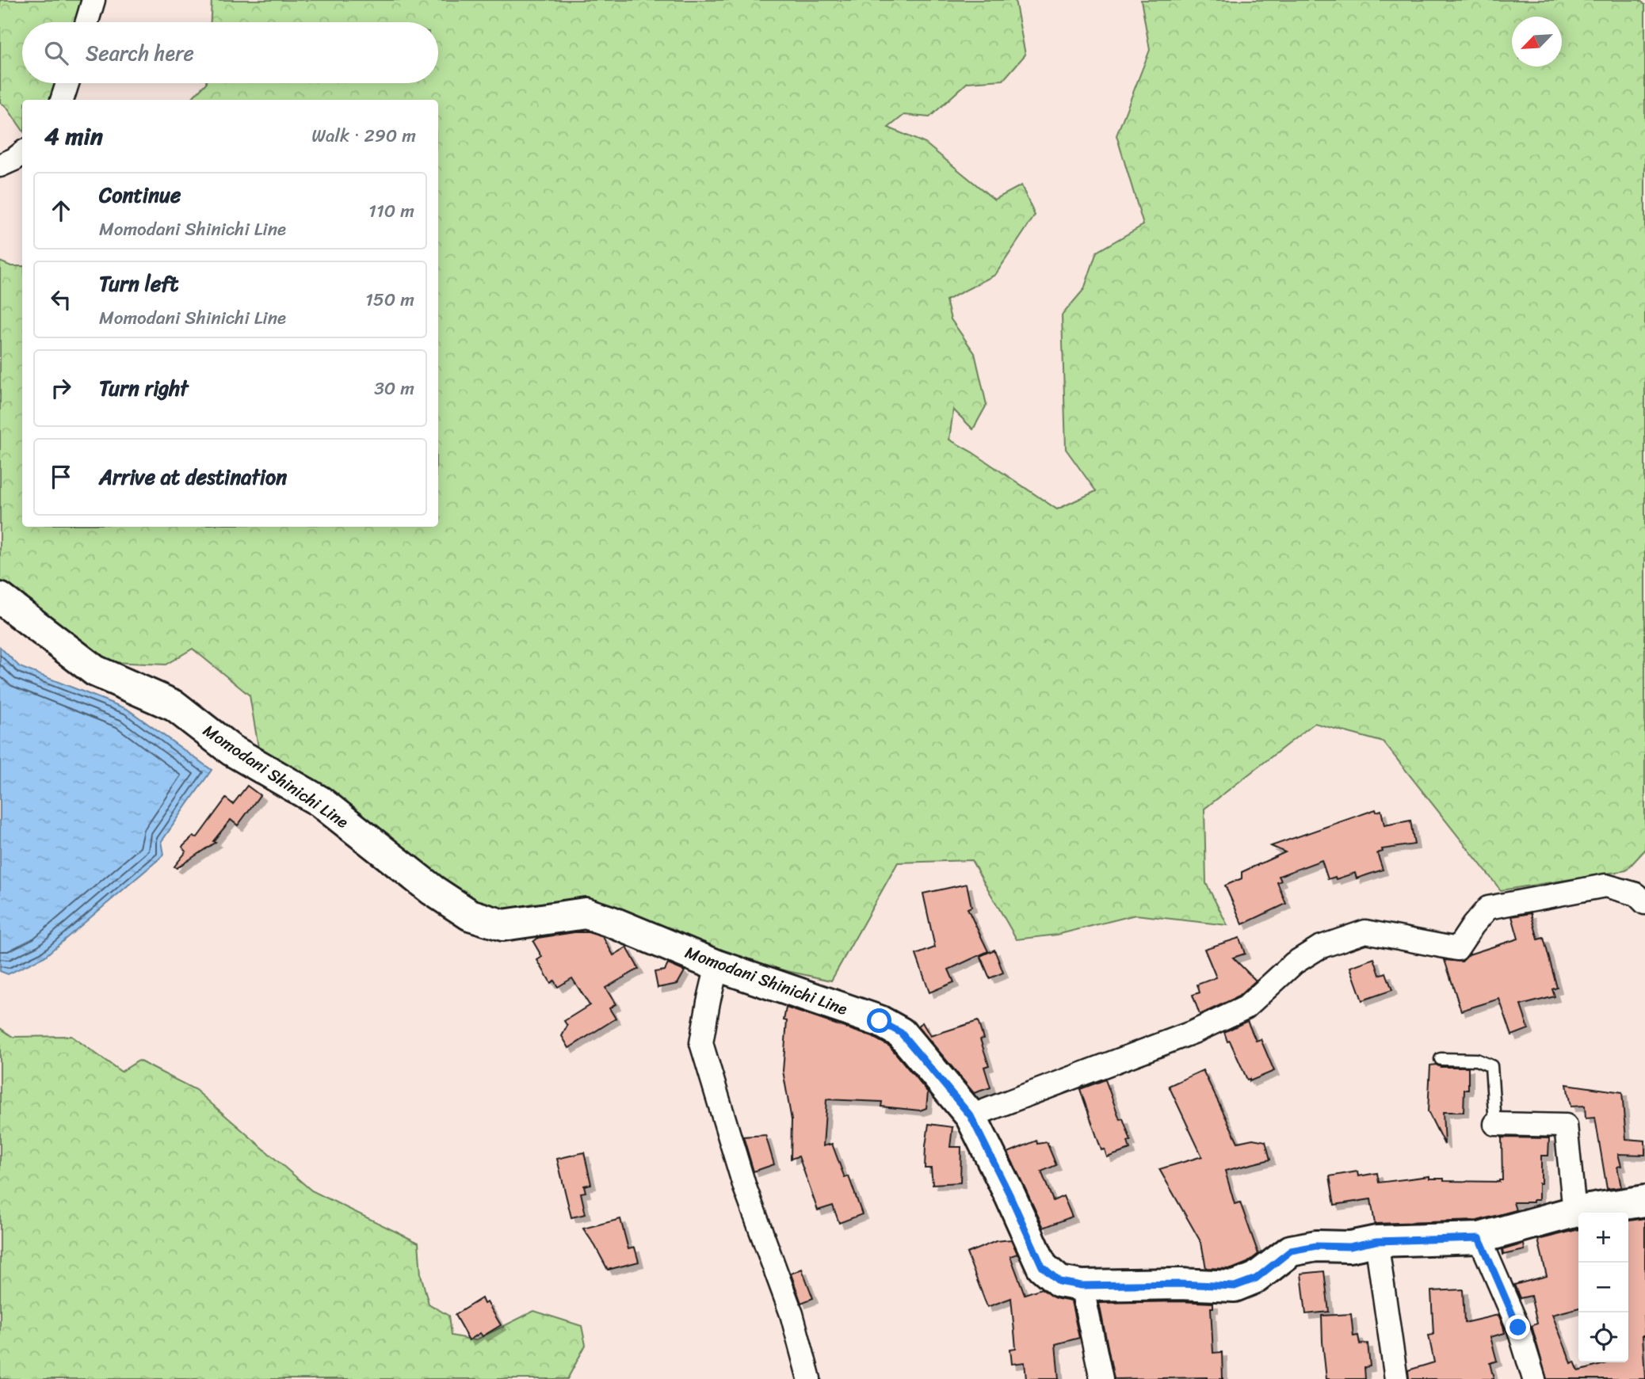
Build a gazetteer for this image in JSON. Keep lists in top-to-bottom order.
{
  "streets": {
    "main road": ["Momodani Shinichi Line"]
  },
  "north": "bottom left",
  "page": {
    "search": "Search here",
    "heading": ["4 min", "Walk · 290 m"],
    "list": [
      ["Continue", "Momodani Shinichi Line", "110 m"],
      ["Turn left", "Momodani Shinichi Line", "150 m"],
      ["Turn right", "30 m"],
      "Arrive at destination"
    ],
    "map_buttons": ["+", "−"]
  }
}
